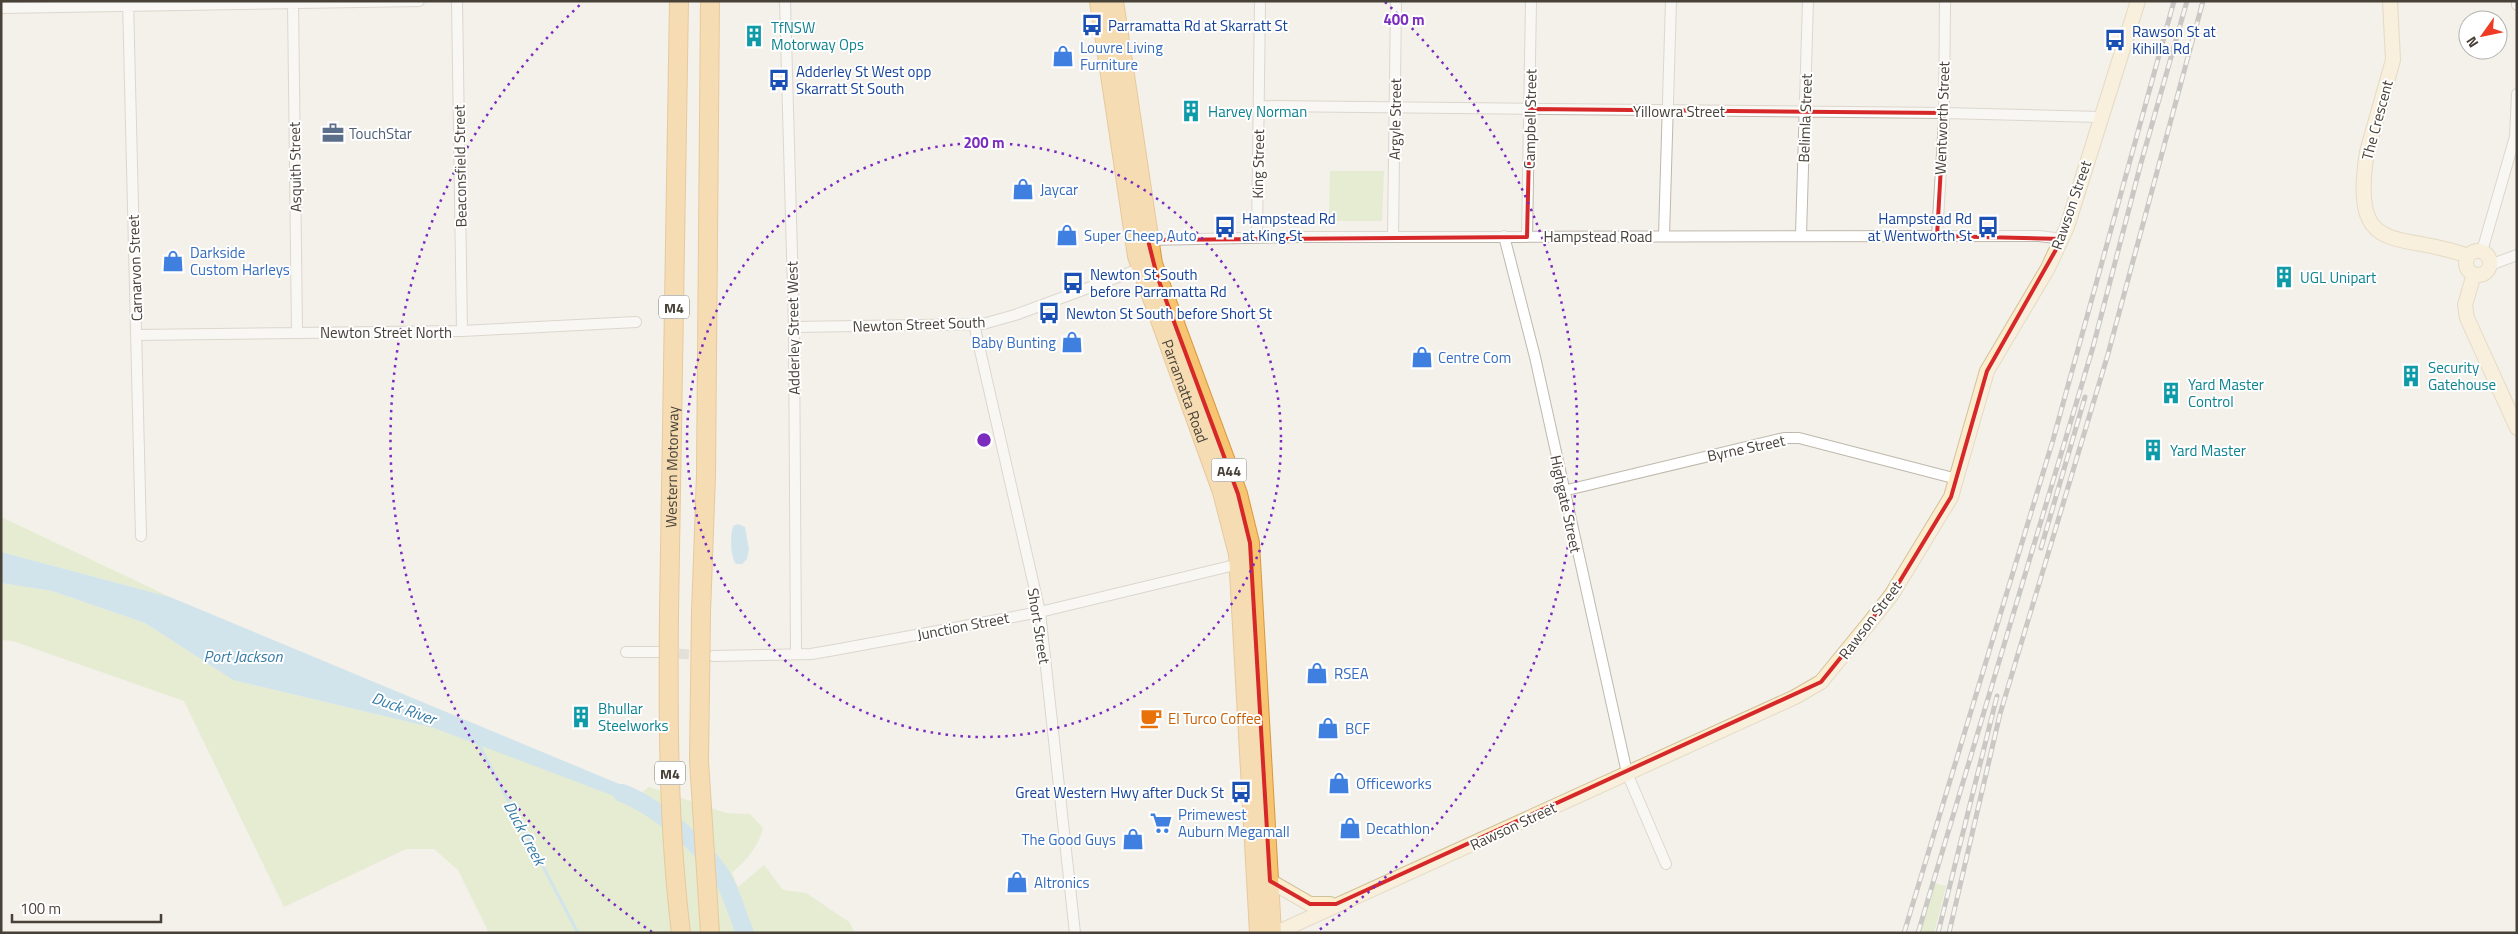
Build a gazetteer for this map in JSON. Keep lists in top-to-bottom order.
{
  "streets": {
    "highway": [
      "M4",
      "Parramatta Road",
      "Western Motorway",
      "A44"
    ],
    "main road": ["The Crescent", "Rawson Street"],
    "street": [
      "Yillowra Street",
      "Belimla Street",
      "Wentworth Street",
      "Argyle Street",
      "Campbell Street",
      "King Street",
      "Beaconsfield Street",
      "Asquith Street",
      "Hampstead Road",
      "Carnarvon Street",
      "Newton Street South",
      "Adderley Street West",
      "Newton Street North",
      "Byrne Street",
      "Highgate Street",
      "Junction Street",
      "Short Street"
    ]
  },
  "crossings": [
    ["Yillowra Street", "Belimla Street"],
    ["Yillowra Street", "Wentworth Street"],
    ["Yillowra Street", "Argyle Street"],
    ["Yillowra Street", "Campbell Street"],
    ["Yillowra Street", "King Street"],
    ["Yillowra Street", "Rawson Street"],
    ["Belimla Street", "Hampstead Road"],
    ["Wentworth Street", "Hampstead Road"],
    ["Argyle Street", "Hampstead Road"],
    ["Campbell Street", "Hampstead Road"],
    ["King Street", "Hampstead Road"],
    ["Beaconsfield Street", "Newton Street North"],
    ["Asquith Street", "Newton Street North"],
    ["Rawson Street", "Hampstead Road"],
    ["Rawson Street", "Byrne Street"],
    ["Rawson Street", "Highgate Street"],
    ["Hampstead Road", "Parramatta Road"],
    ["Hampstead Road", "Highgate Street"],
    ["Carnarvon Street", "Newton Street North"],
    ["Newton Street South", "Adderley Street West"],
    ["Newton Street South", "Parramatta Road"],
    ["Newton Street South", "Short Street"],
    ["Adderley Street West", "Junction Street"],
    ["Parramatta Road", "Junction Street"],
    ["Byrne Street", "Highgate Street"],
    ["Junction Street", "Short Street"]
  ],
  "water": ["Port Jackson", "Duck River", "Duck Creek"],
  "places": {
    "bus stop": [
      "Parramatta Rd at Skarratt St",
      "Rawson St at Kihilla Rd",
      "Adderley St West opp Skarratt St South",
      "Hampstead Rd at King St",
      "Hampstead Rd at Wentworth St",
      "Newton St South before Parramatta Rd",
      "Newton St South before Short St",
      "Great Western Hwy after Duck St"
    ],
    "building": [
      "TfNSW Motorway Ops",
      "Harvey Norman",
      "UGL Unipart",
      "Security Gatehouse",
      "Yard Master Control",
      "Yard Master",
      "Bhullar Steelworks"
    ],
    "shop": [
      "Louvre Living Furniture",
      "Jaycar",
      "Super Cheep Auto",
      "Darkside Custom Harleys",
      "Baby Bunting",
      "Centre Com",
      "RSEA",
      "BCF",
      "Officeworks",
      "Decathlon",
      "The Good Guys",
      "Altronics"
    ],
    "office": ["TouchStar"],
    "cafe": ["El Turco Coffee"],
    "supermarket": ["Primewest Auburn Megamall"]
  },
  "scale_bar": "100 m",
  "north": "bottom left",
  "rings": ["400 m", "200 m"]
}
